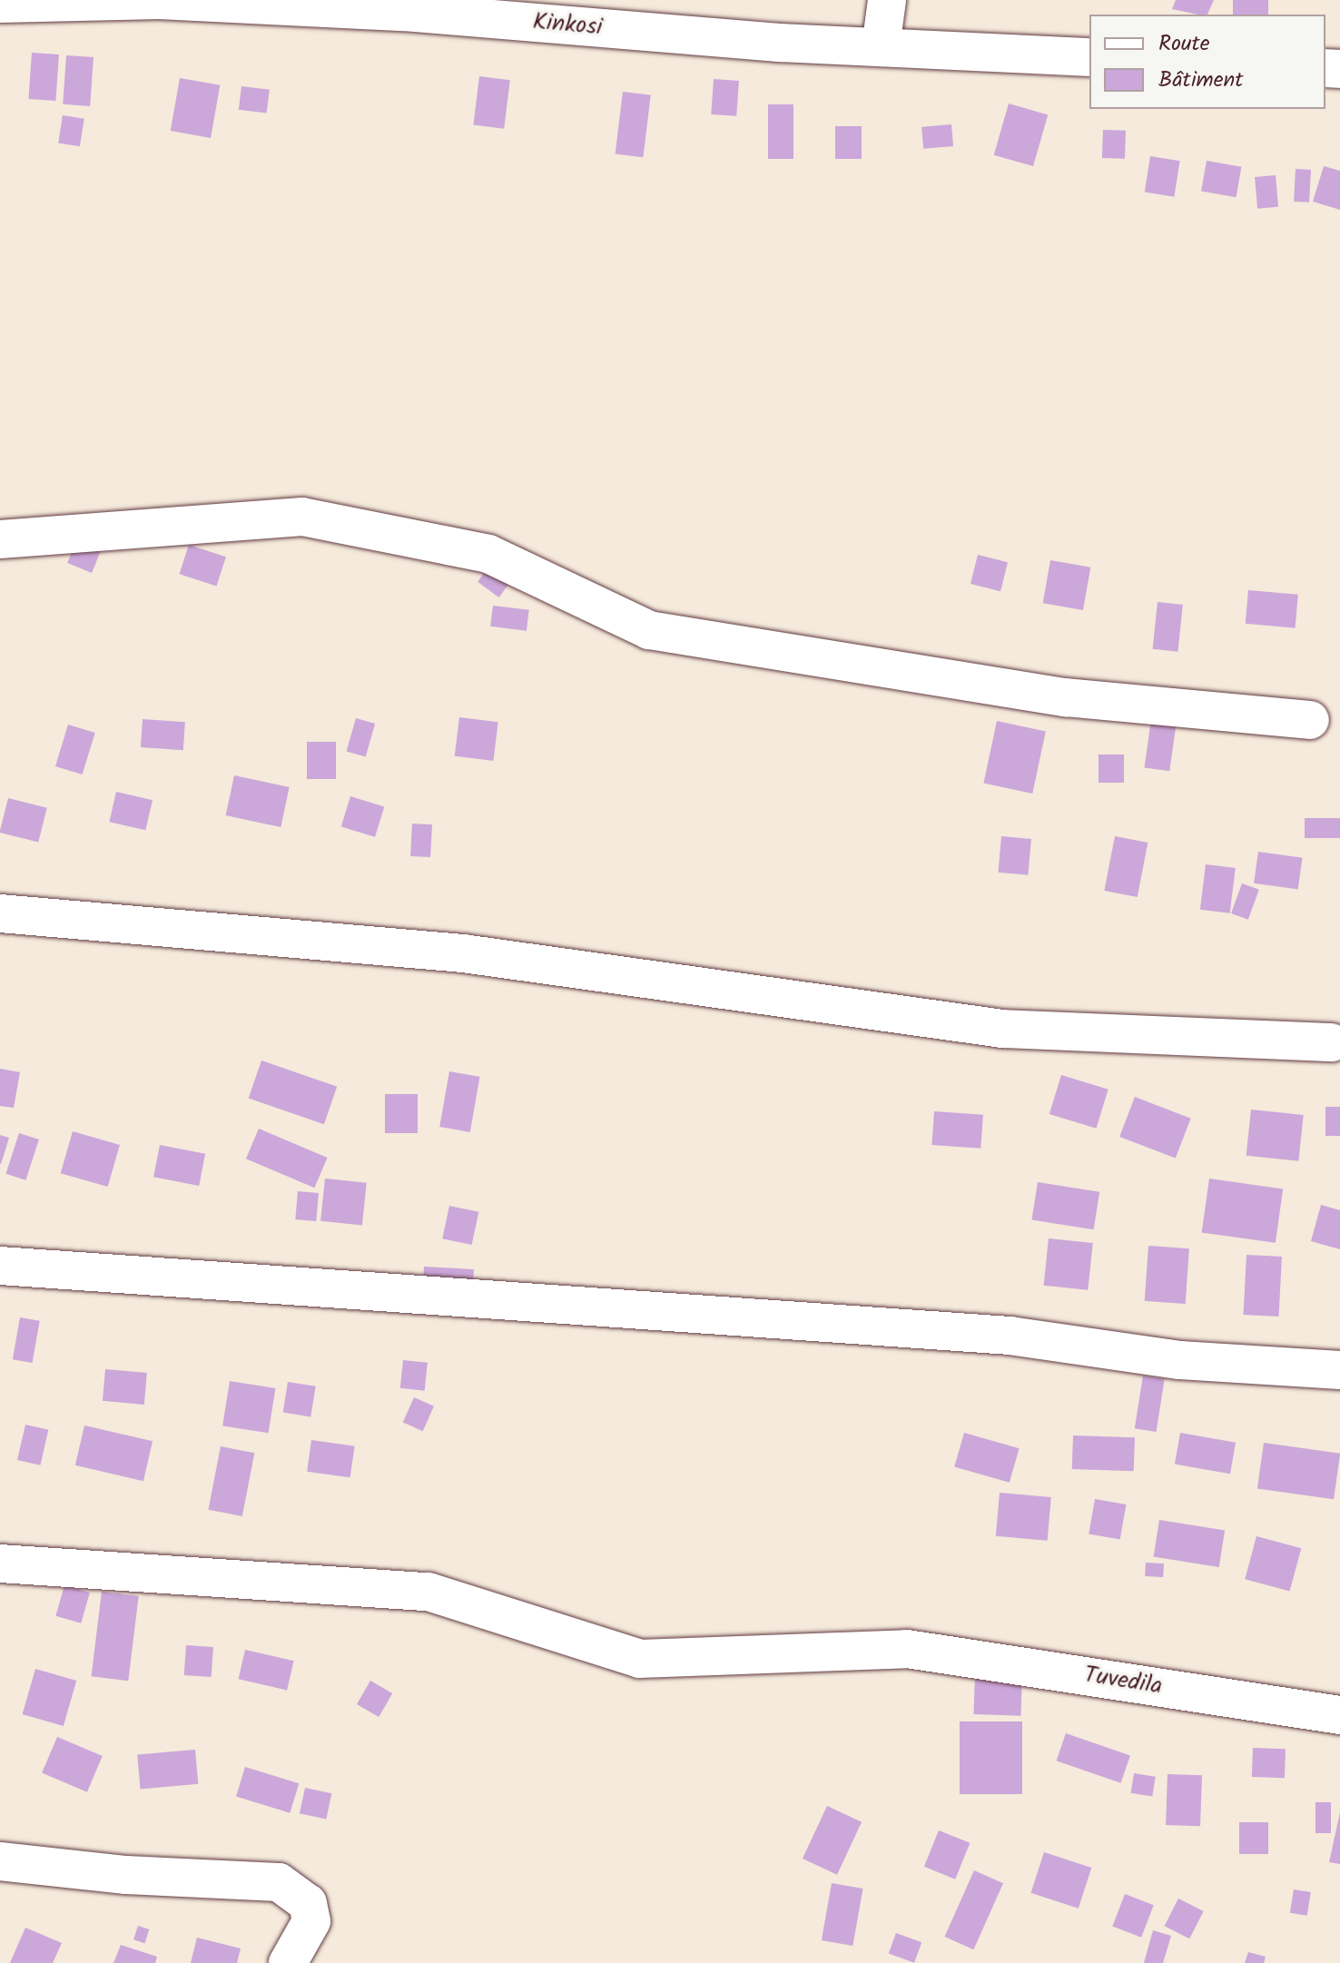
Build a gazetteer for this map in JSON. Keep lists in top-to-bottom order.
{
  "streets": {
    "street": ["Kinkosi", "Tuvedila"]
  },
  "legend": ["Route", "Bâtiment"]
}
